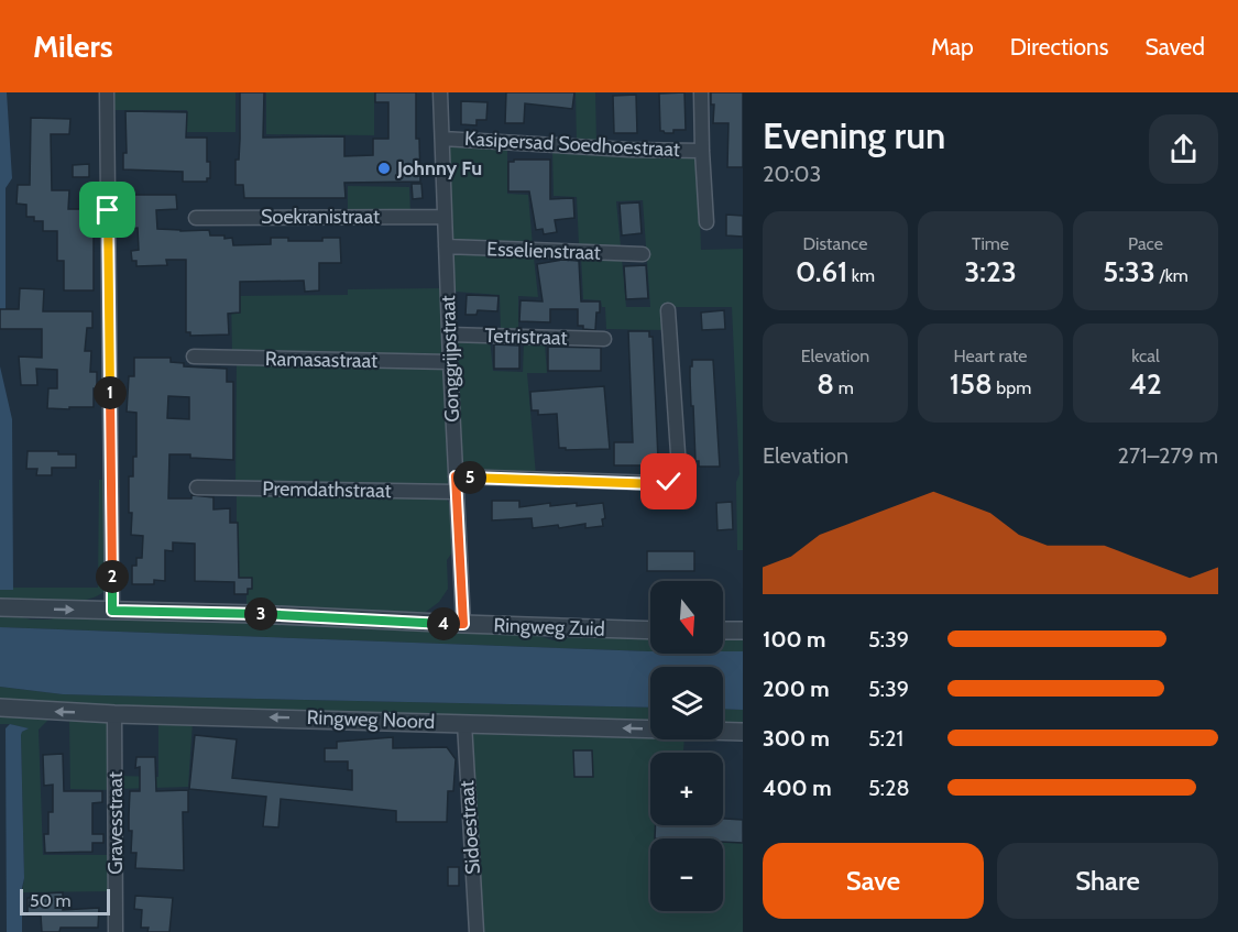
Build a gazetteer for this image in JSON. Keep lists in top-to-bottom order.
{
  "streets": {
    "street": [
      "Kasipersad Soedhoestraat",
      "Soekranistraat",
      "Esselienstraat",
      "Tetristraat",
      "Gonggrijpstraat",
      "Ramasastraat",
      "Premdathstraat",
      "Ringweg Zuid",
      "Ringweg Noord",
      "Gravesstraat",
      "Sidoestraat"
    ]
  },
  "crossings": [
    ["Kasipersad Soedhoestraat", "Gonggrijpstraat"],
    ["Soekranistraat", "Gonggrijpstraat"],
    ["Esselienstraat", "Gonggrijpstraat"],
    ["Tetristraat", "Gonggrijpstraat"],
    ["Gonggrijpstraat", "Ramasastraat"],
    ["Gonggrijpstraat", "Premdathstraat"],
    ["Gonggrijpstraat", "Ringweg Zuid"],
    ["Ringweg Noord", "Gravesstraat"],
    ["Ringweg Noord", "Sidoestraat"]
  ],
  "one_way": ["Ringweg Noord"],
  "places": ["Johnny Fu"],
  "scale_bar": "50 m",
  "north": "bottom",
  "page": {
    "header": "Milers",
    "nav": ["Map", "Directions", "Saved"],
    "heading": ["Evening run", "20:03"],
    "stats": [
      ["Distance", "0.61 km"],
      ["Time", "3:23"],
      ["Pace", "5:33 /km"],
      ["Elevation", "8 m"],
      ["Heart rate", "158 bpm"],
      ["kcal", "42"]
    ],
    "pins": [
      "1",
      "5",
      "2",
      "3",
      "4"
    ],
    "chart": ["Elevation", "271–279 m"],
    "map_buttons": ["+", "−"],
    "list": [
      {
        "name": "100 m",
        "note": "5:39"
      },
      {
        "name": "200 m",
        "note": "5:39"
      },
      {
        "name": "300 m",
        "note": "5:21"
      },
      {
        "name": "400 m",
        "note": "5:28"
      }
    ],
    "buttons": ["Save", "Share"],
    "scale": "50 m"
  }
}
